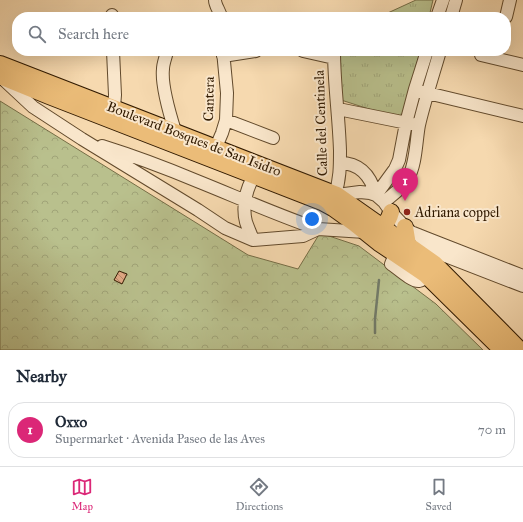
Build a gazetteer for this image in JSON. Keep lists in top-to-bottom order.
{
  "streets": {
    "main road": ["Boulevard Bosques de San Isidro"],
    "street": ["Cantera", "Calle del Centinela"]
  },
  "crossings": [
    ["Cantera", "Boulevard Bosques de San Isidro"],
    ["Calle del Centinela", "Boulevard Bosques de San Isidro"]
  ],
  "places": ["Adriana coppel"],
  "page": {
    "search": "Search here",
    "pins": "1",
    "heading": "Nearby",
    "list": [
      {
        "mark": "1",
        "name": "Oxxo",
        "note": "Supermarket · Avenida Paseo de las Aves",
        "value": "70 m"
      }
    ],
    "nav": ["Map", "Directions", "Saved"]
  }
}
